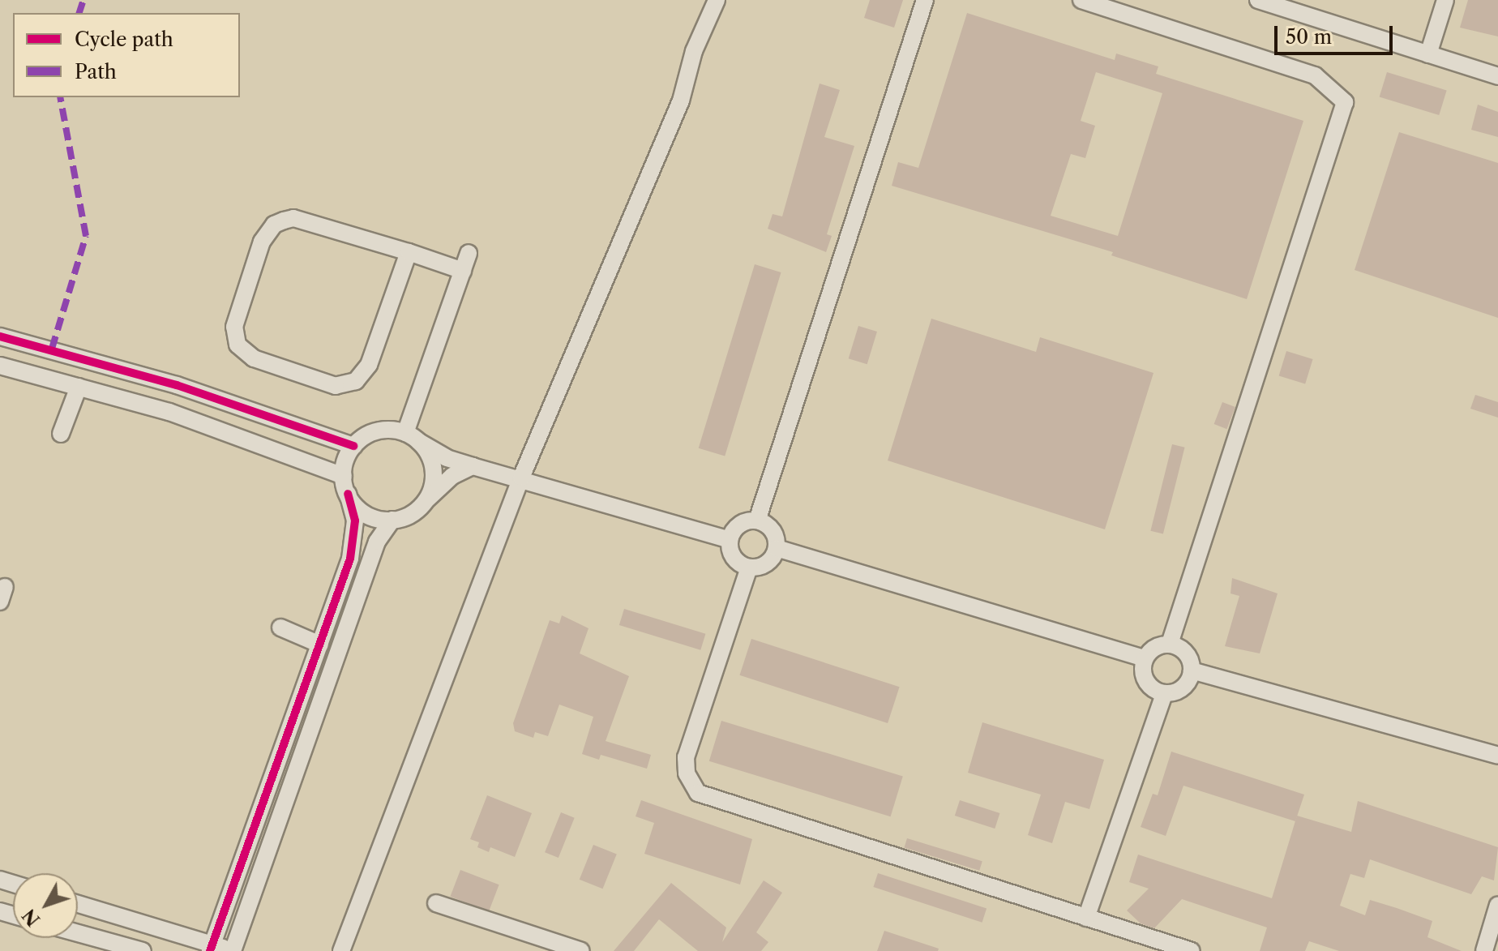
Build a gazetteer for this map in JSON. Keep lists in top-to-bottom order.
{
  "legend": ["Cycle path", "Path"],
  "scale_bar": "50 m",
  "north": "bottom left"
}
